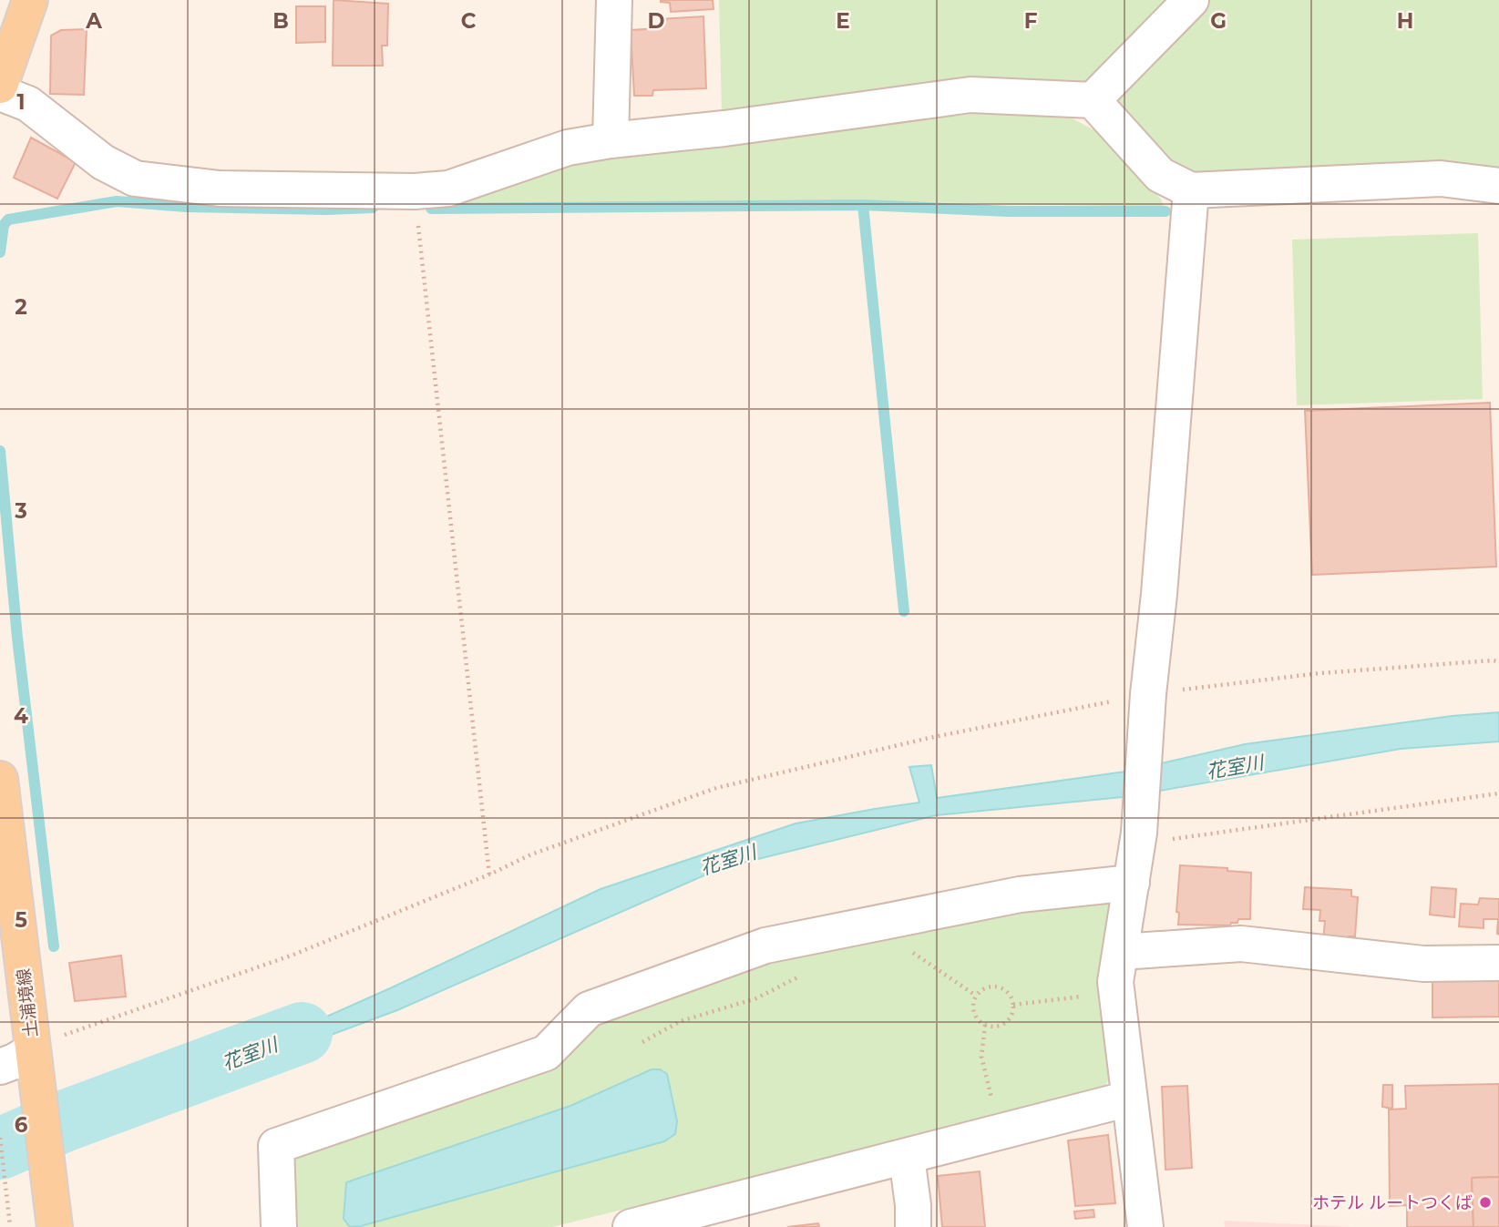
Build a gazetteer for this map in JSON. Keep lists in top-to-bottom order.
{
  "streets": {
    "main road": ["土浦境線"]
  },
  "water": ["花室川"],
  "places": ["ホテル ルートつくば"],
  "grid": {
    "columns": [
      "A",
      "B",
      "C",
      "D",
      "E",
      "F",
      "G",
      "H"
    ],
    "rows": [
      "1",
      "2",
      "3",
      "4",
      "5",
      "6"
    ]
  }
}
